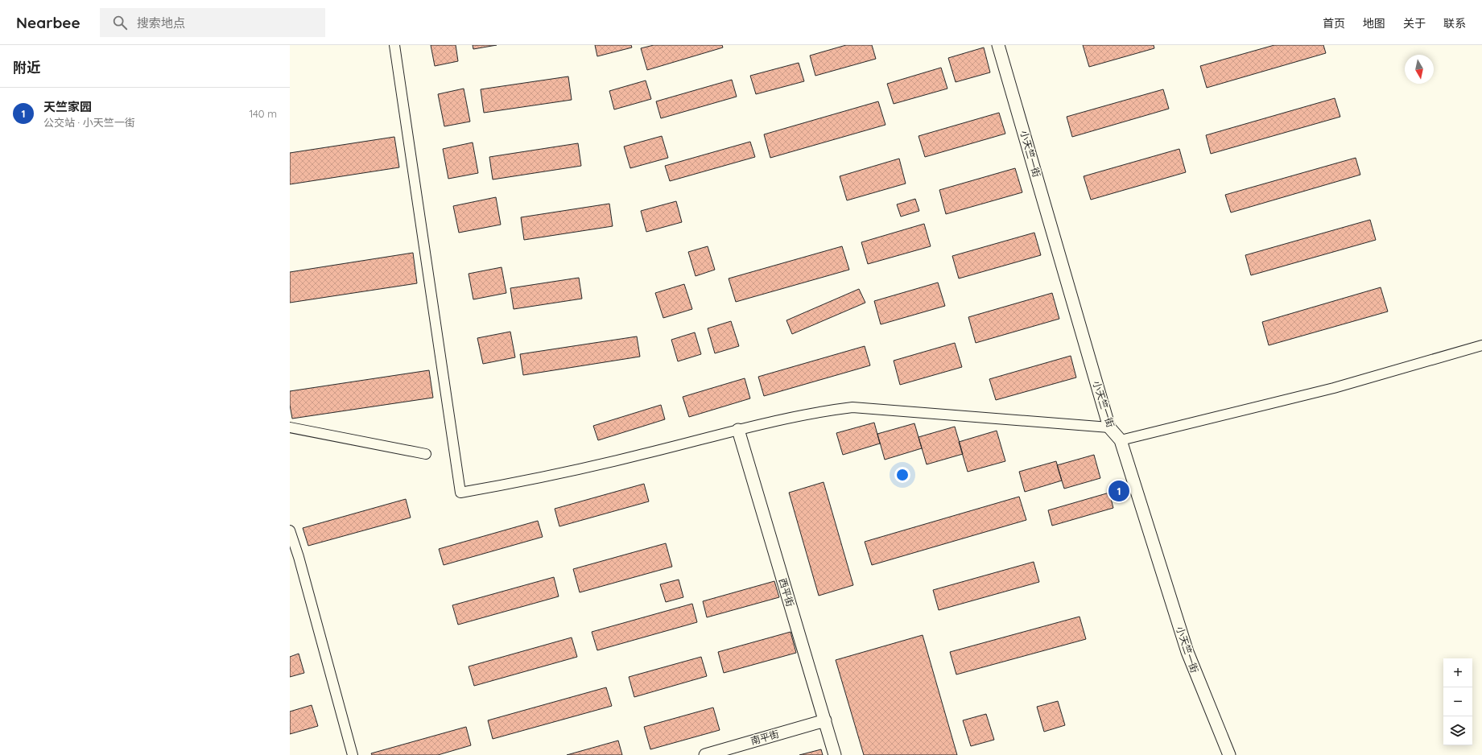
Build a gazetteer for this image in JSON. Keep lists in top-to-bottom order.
{
  "streets": {
    "street": ["小天竺一街", "西平街", "南平街"]
  },
  "crossings": [
    ["西平街", "南平街"]
  ],
  "north": "bottom",
  "page": {
    "header": "Nearbee",
    "search": "搜索地点",
    "nav": [
      "首页",
      "地图",
      "关于",
      "联系"
    ],
    "heading": "附近",
    "list": [
      {
        "mark": "1",
        "name": "天竺家园",
        "note": "公交站 · 小天竺一街",
        "value": "140 m"
      }
    ],
    "pins": "1",
    "map_buttons": ["+", "−"]
  }
}
